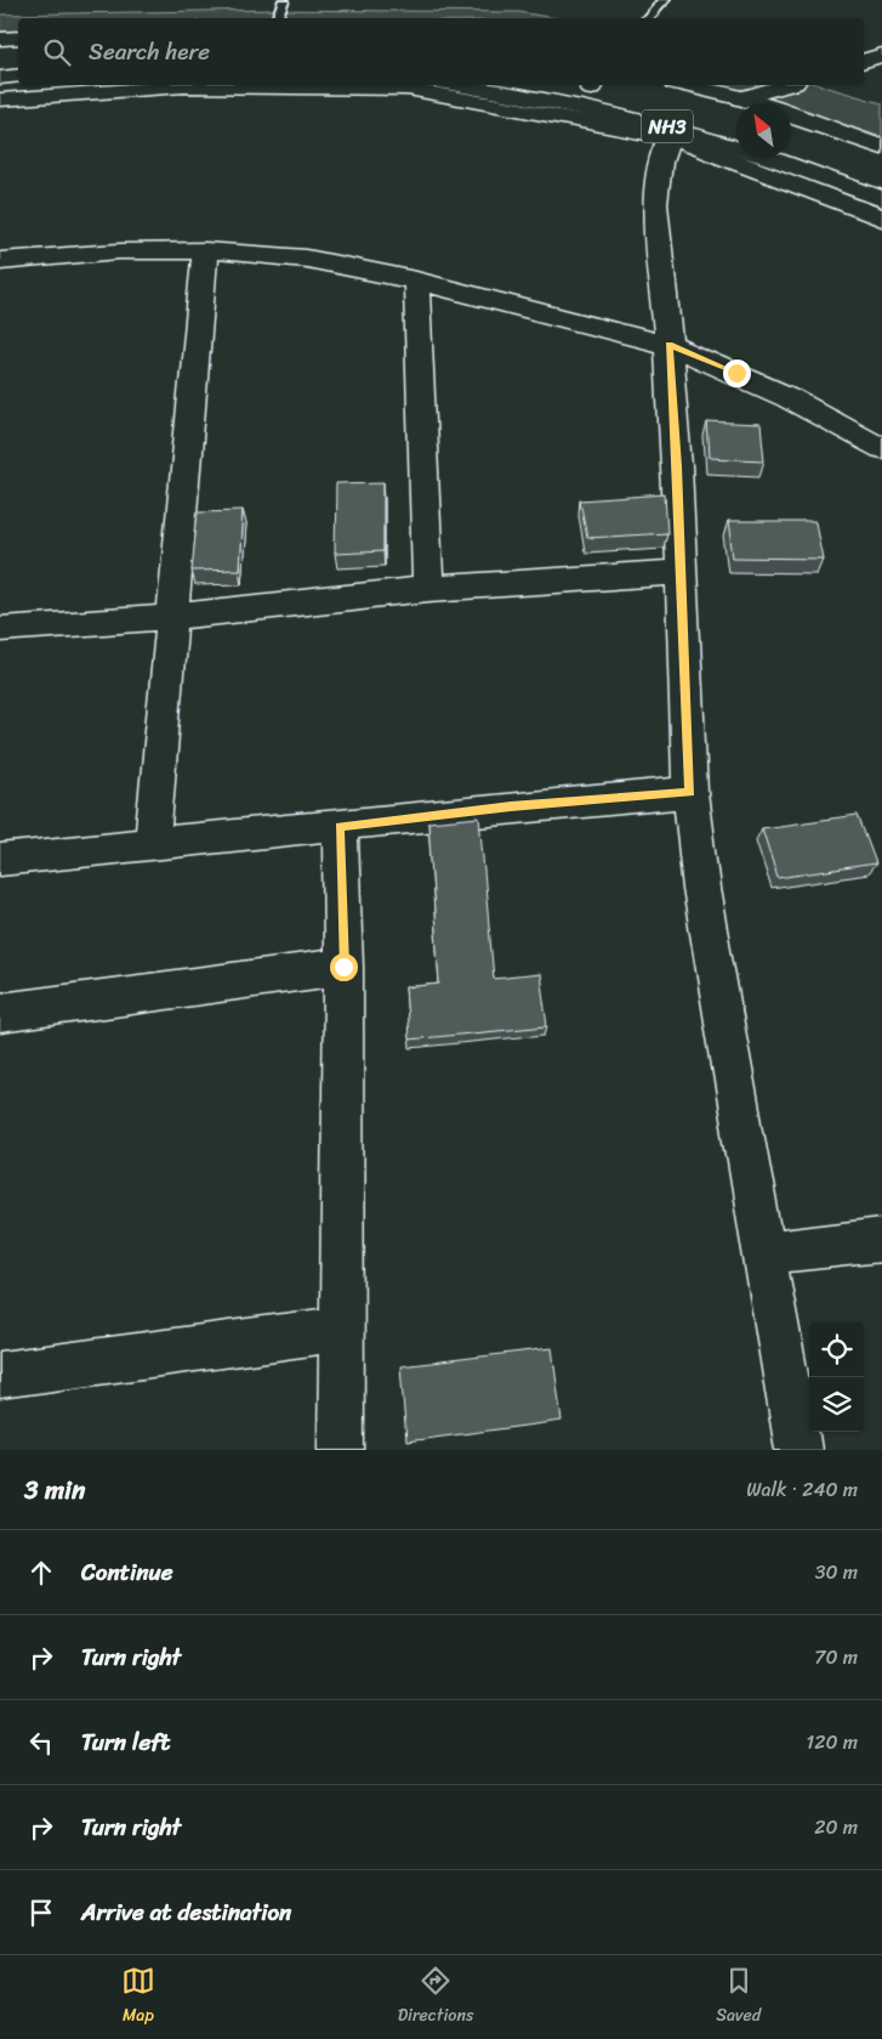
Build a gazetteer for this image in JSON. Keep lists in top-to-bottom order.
{
  "streets": {
    "main road": ["NH3"]
  },
  "north": "top left",
  "page": {
    "search": "Search here",
    "heading": ["3 min", "Walk · 240 m"],
    "list": [
      ["Continue", "30 m"],
      ["Turn right", "70 m"],
      ["Turn left", "120 m"],
      ["Turn right", "20 m"],
      "Arrive at destination"
    ],
    "nav": ["Map", "Directions", "Saved"]
  }
}
